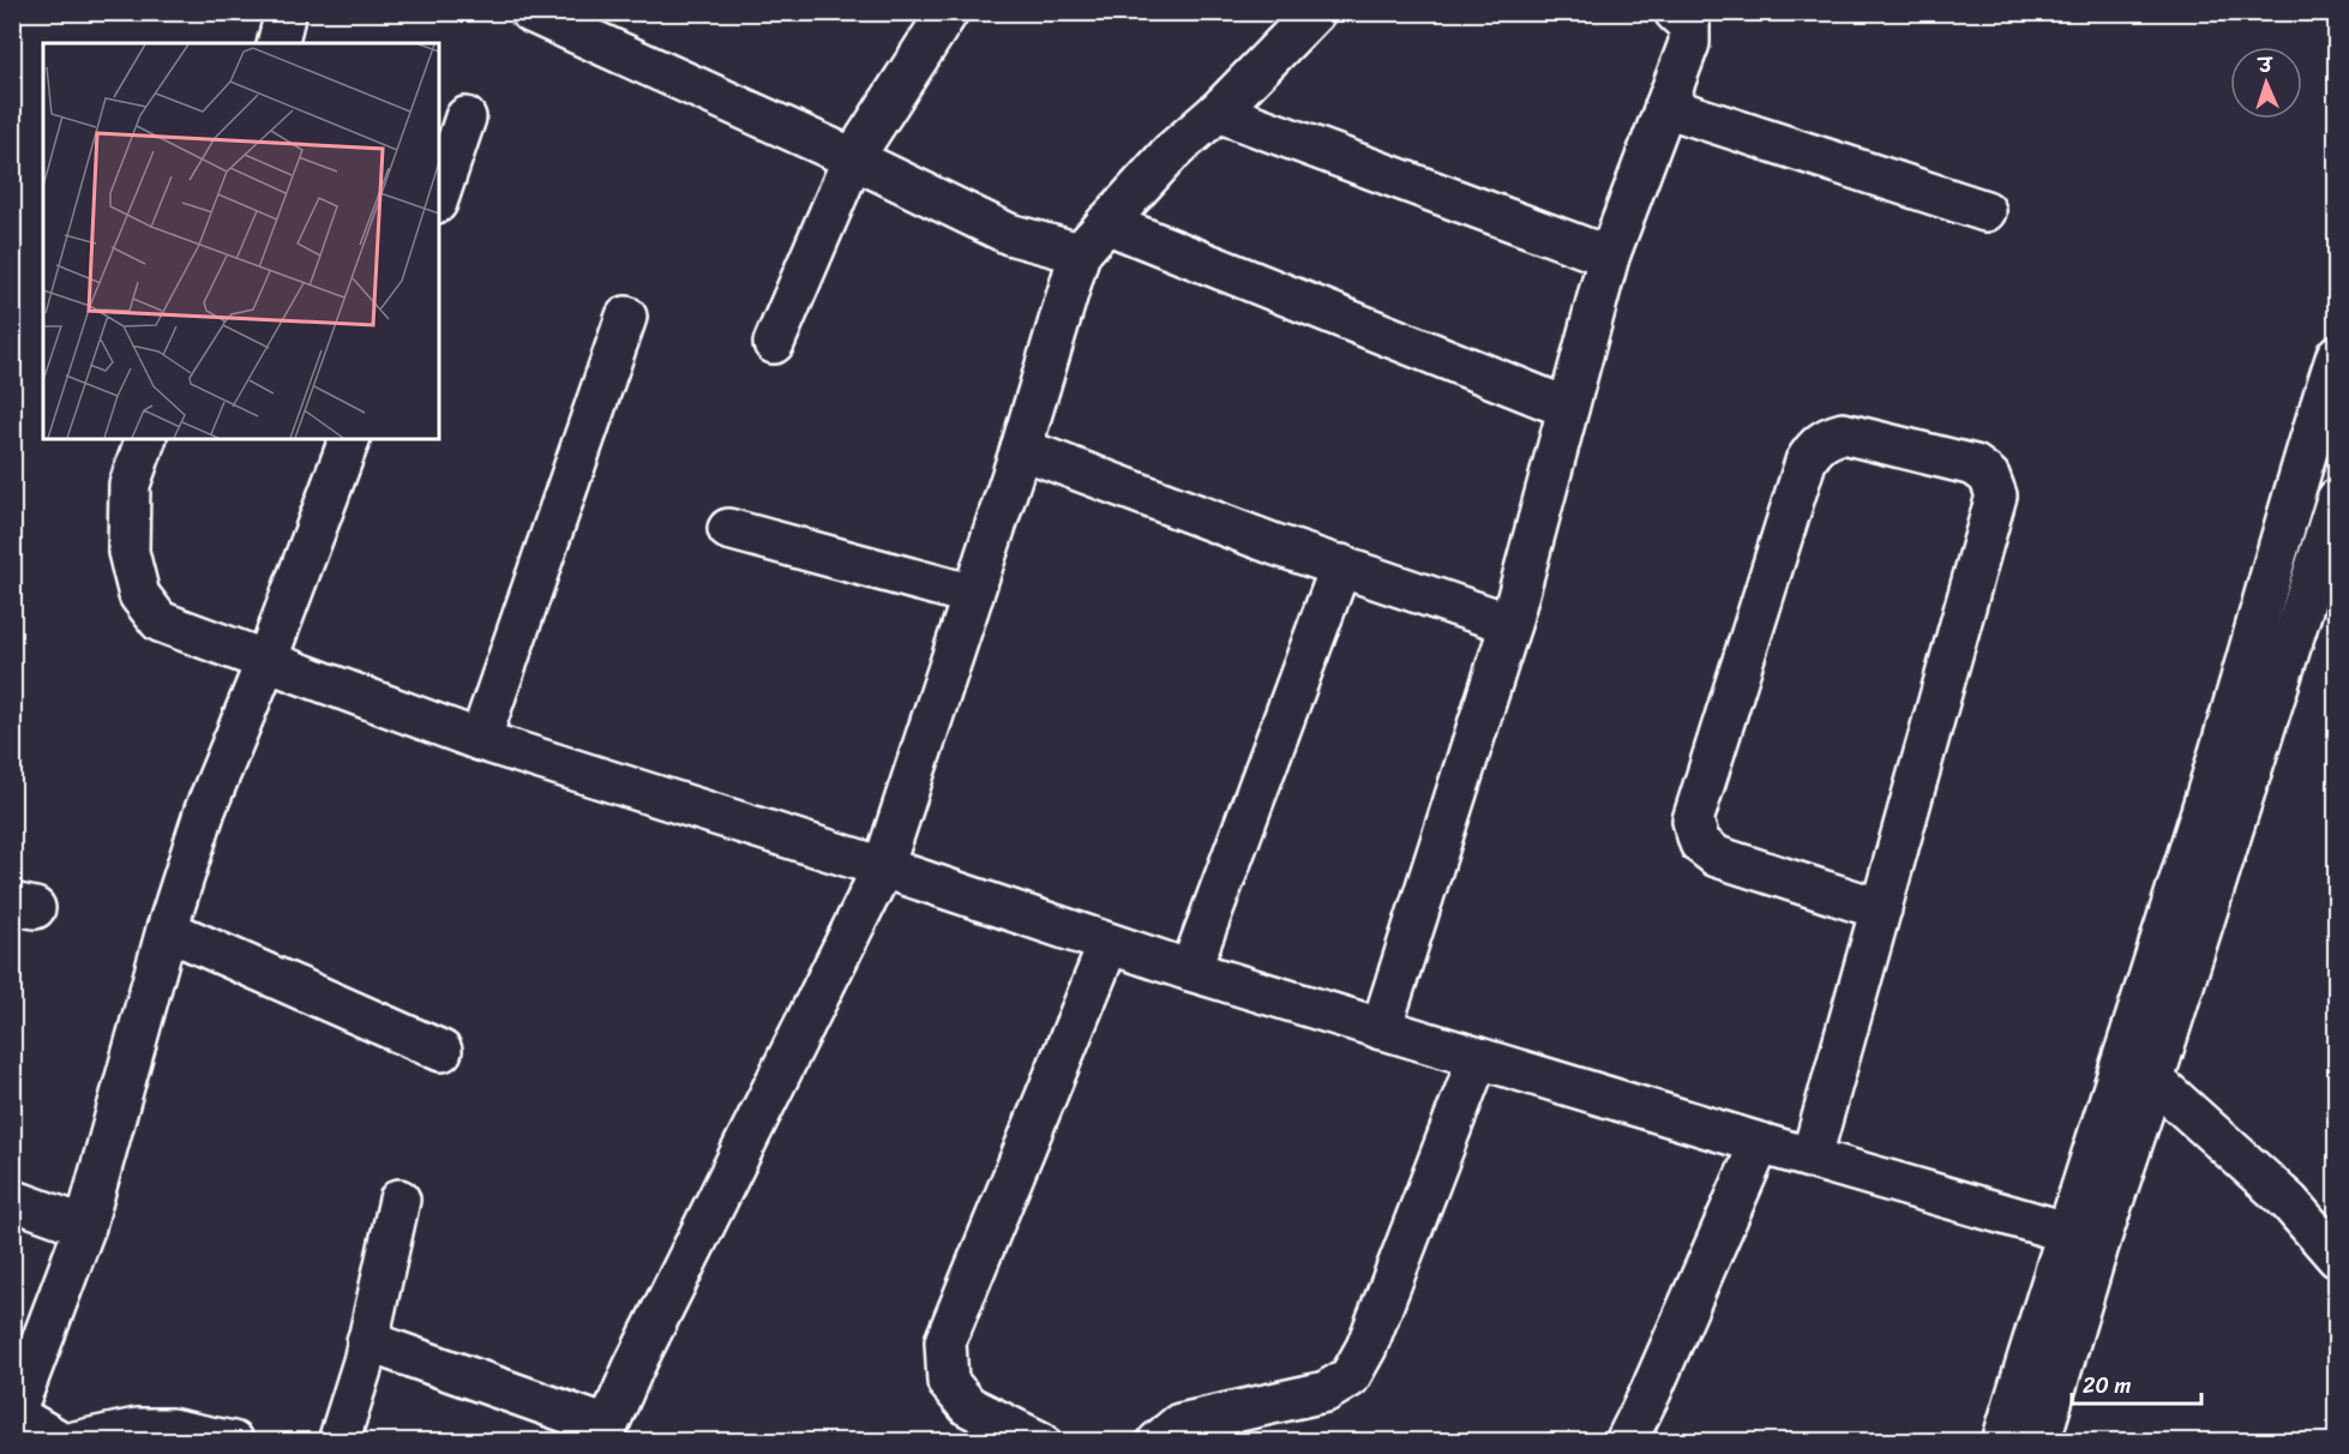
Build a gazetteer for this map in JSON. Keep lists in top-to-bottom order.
{
  "scale_bar": "20 m",
  "north": "top"
}
